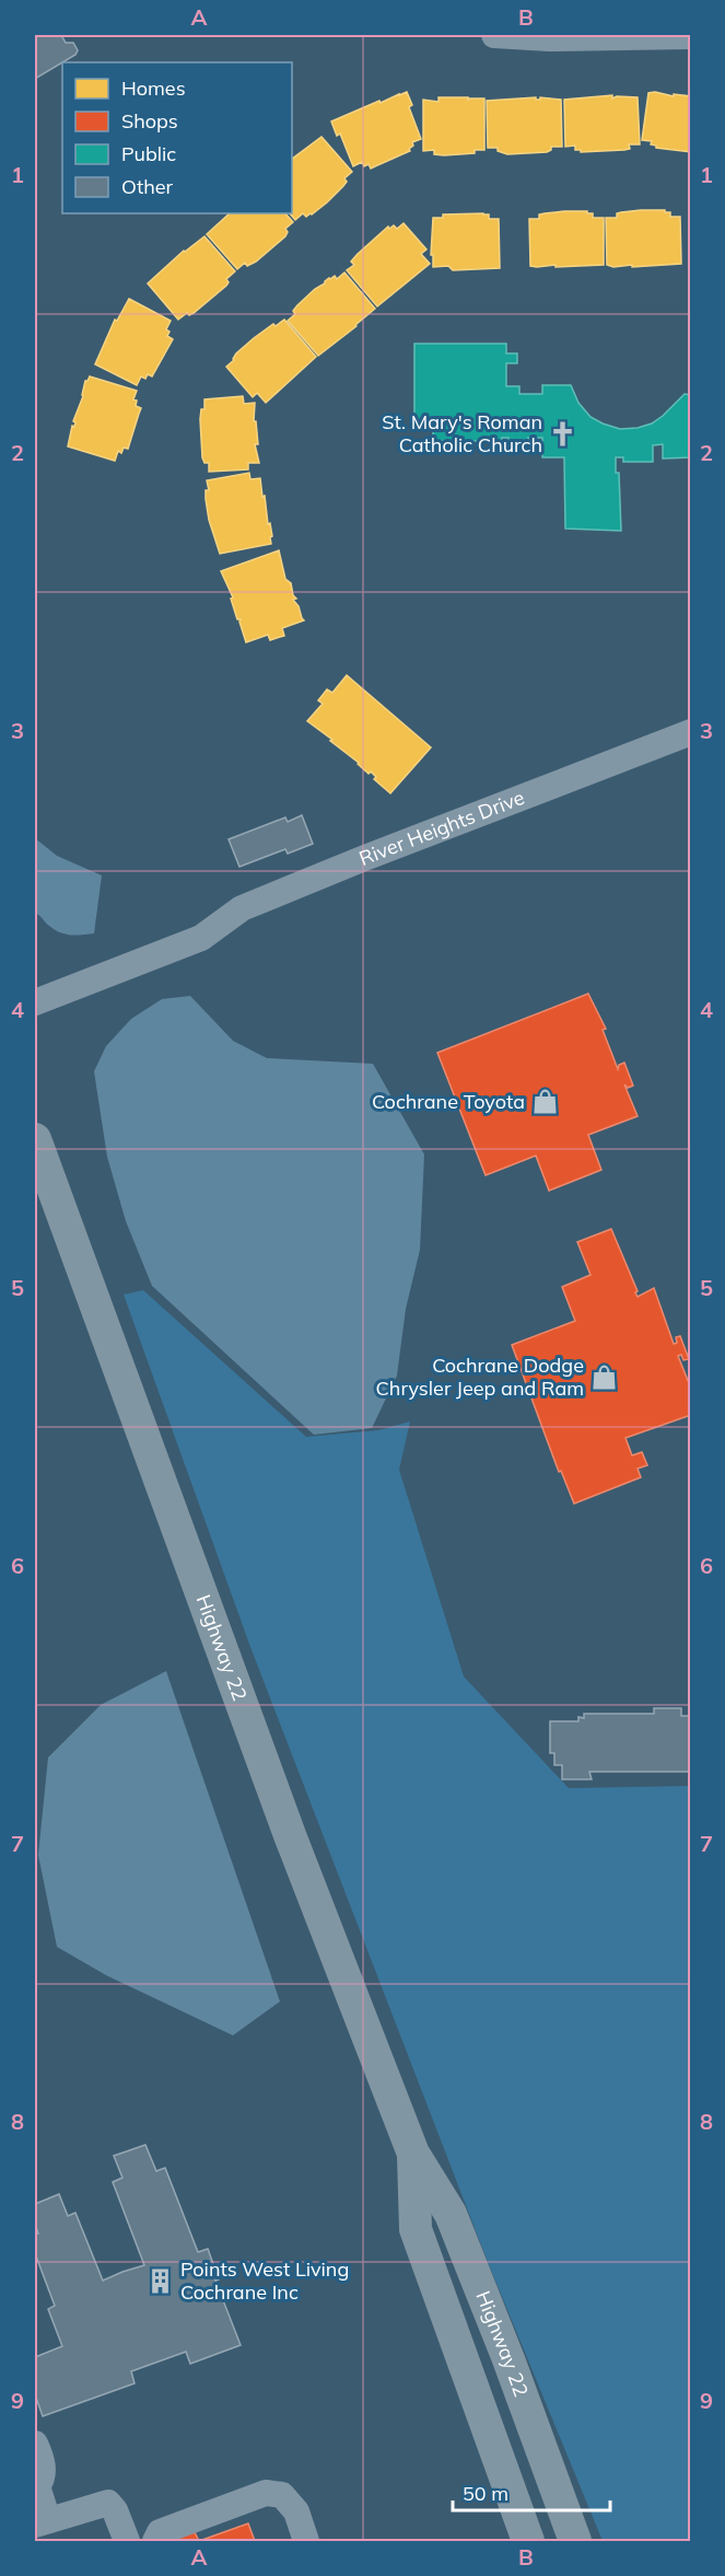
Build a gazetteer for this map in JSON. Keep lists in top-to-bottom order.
{
  "streets": {
    "main road": ["Highway 22"],
    "street": ["River Heights Drive"]
  },
  "places": {
    "church": ["St. Mary's Roman Catholic Church"],
    "shop": ["Cochrane Toyota", "Cochrane Dodge Chrysler Jeep and Ram"],
    "building": ["Points West Living Cochrane Inc"]
  },
  "legend": [
    "Homes",
    "Shops",
    "Public",
    "Other"
  ],
  "scale_bar": "50 m",
  "grid": {
    "columns": ["A", "B"],
    "rows": [
      "1",
      "2",
      "3",
      "4",
      "5",
      "6",
      "7",
      "8",
      "9"
    ]
  }
}
